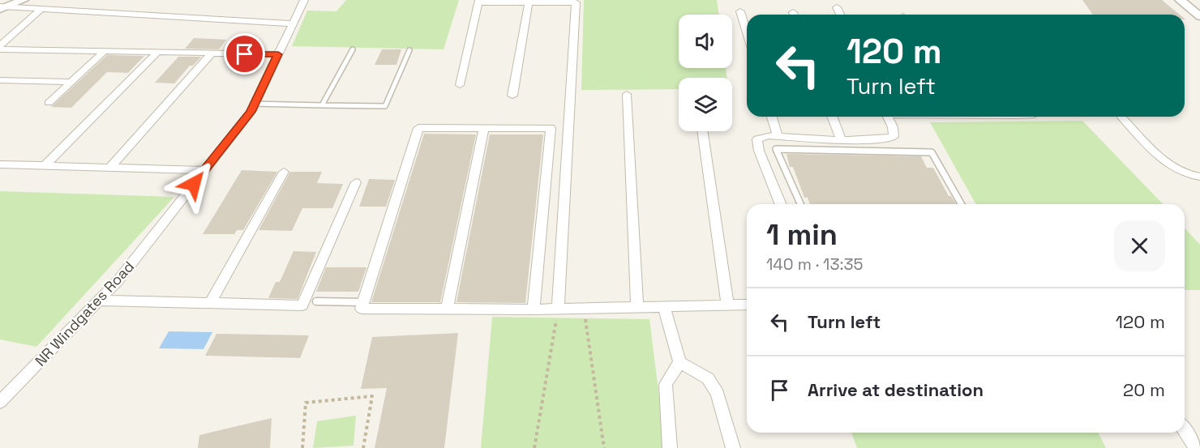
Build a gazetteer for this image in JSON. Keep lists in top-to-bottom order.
{
  "streets": {
    "street": ["NR Windgates Road"]
  },
  "page": {
    "turn": ["120 m", "Turn left"],
    "heading": ["1 min", "140 m · 13:35"],
    "list": [
      {
        "name": "Turn left",
        "value": "120 m"
      },
      {
        "name": "Arrive at destination",
        "value": "20 m"
      }
    ]
  }
}
